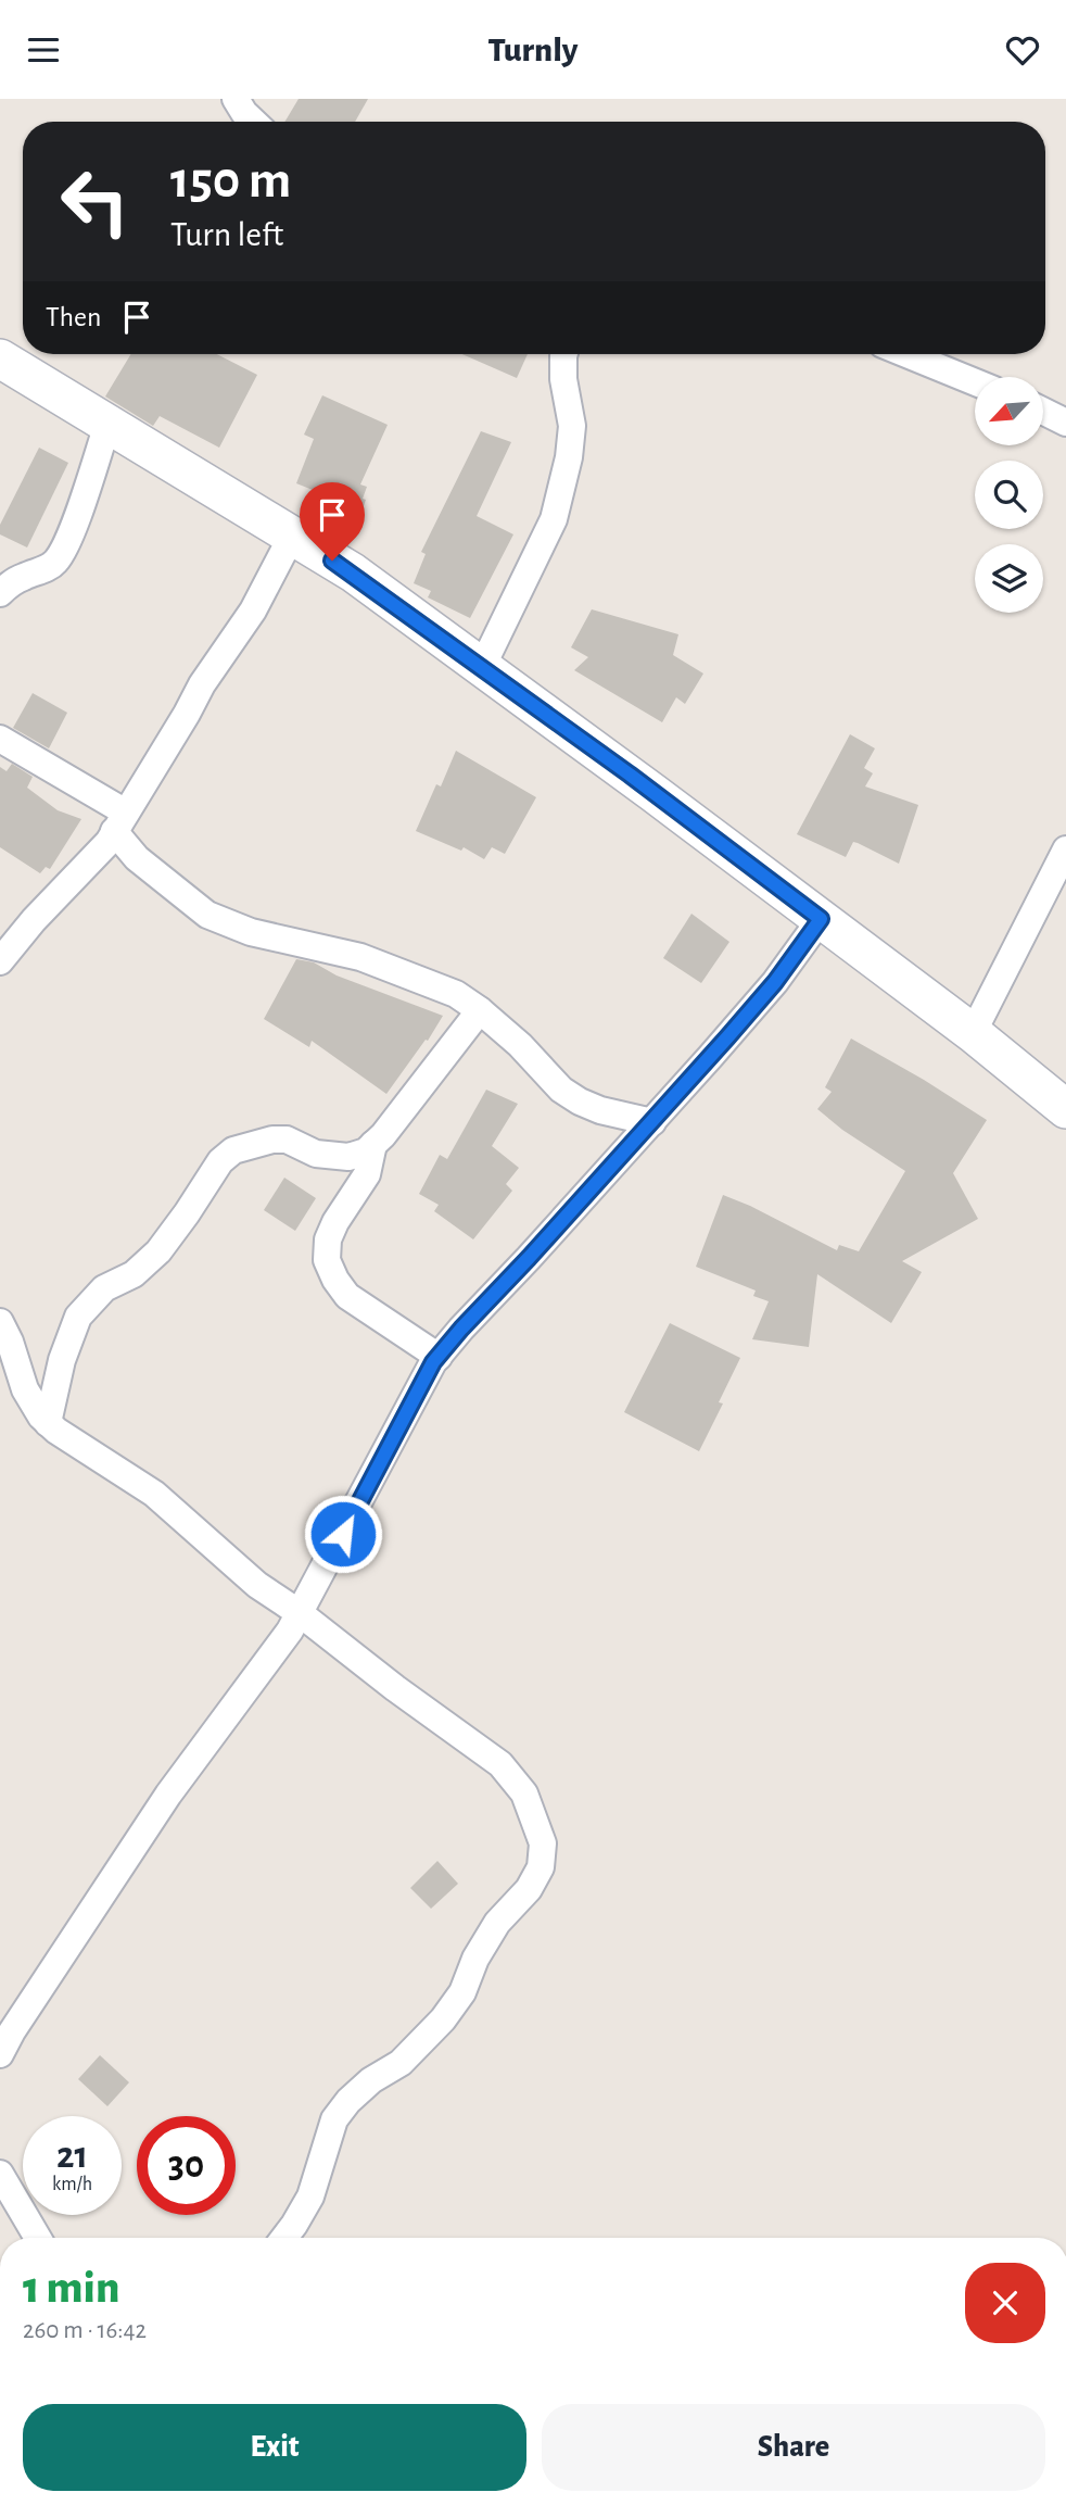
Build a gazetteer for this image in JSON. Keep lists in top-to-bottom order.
{
  "north": "bottom left",
  "page": {
    "header": "Turnly",
    "turn": ["150 m", "Turn left"],
    "then": "Then",
    "speed": "21 km/h",
    "limit": "30",
    "heading": ["1 min", "260 m · 16:42"],
    "buttons": ["Exit", "Share"]
  }
}
